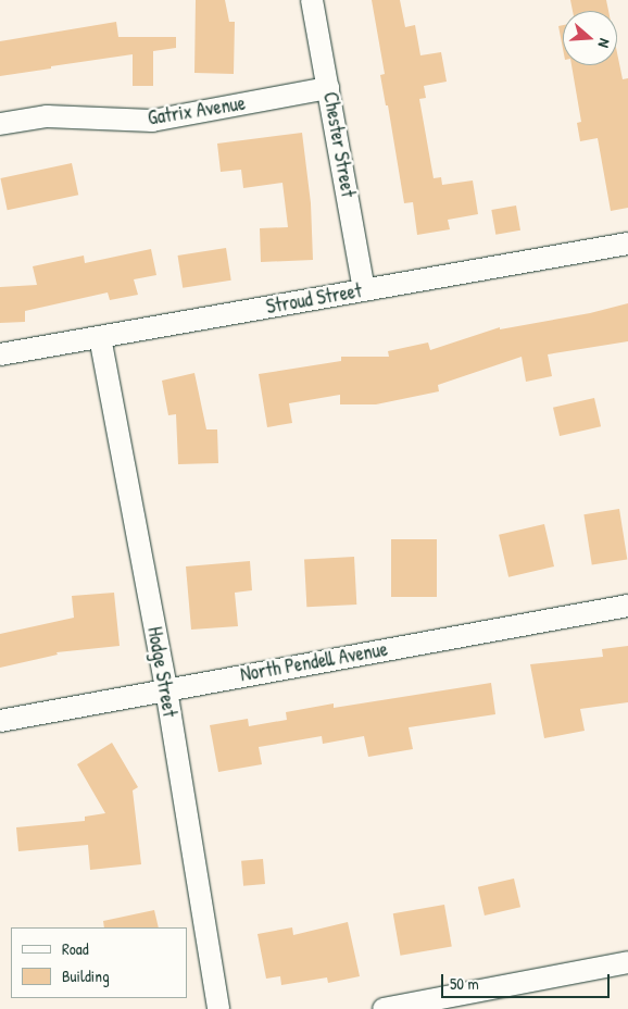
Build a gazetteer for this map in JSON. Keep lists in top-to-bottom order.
{
  "streets": {
    "street": [
      "Gatrix Avenue",
      "Chester Street",
      "Stroud Street",
      "North Pendell Avenue",
      "Hodge Street"
    ]
  },
  "crossings": [
    ["Gatrix Avenue", "Chester Street"],
    ["Chester Street", "Stroud Street"],
    ["Stroud Street", "Hodge Street"],
    ["North Pendell Avenue", "Hodge Street"]
  ],
  "legend": ["Road", "Building"],
  "scale_bar": "50 m",
  "north": "right"
}
